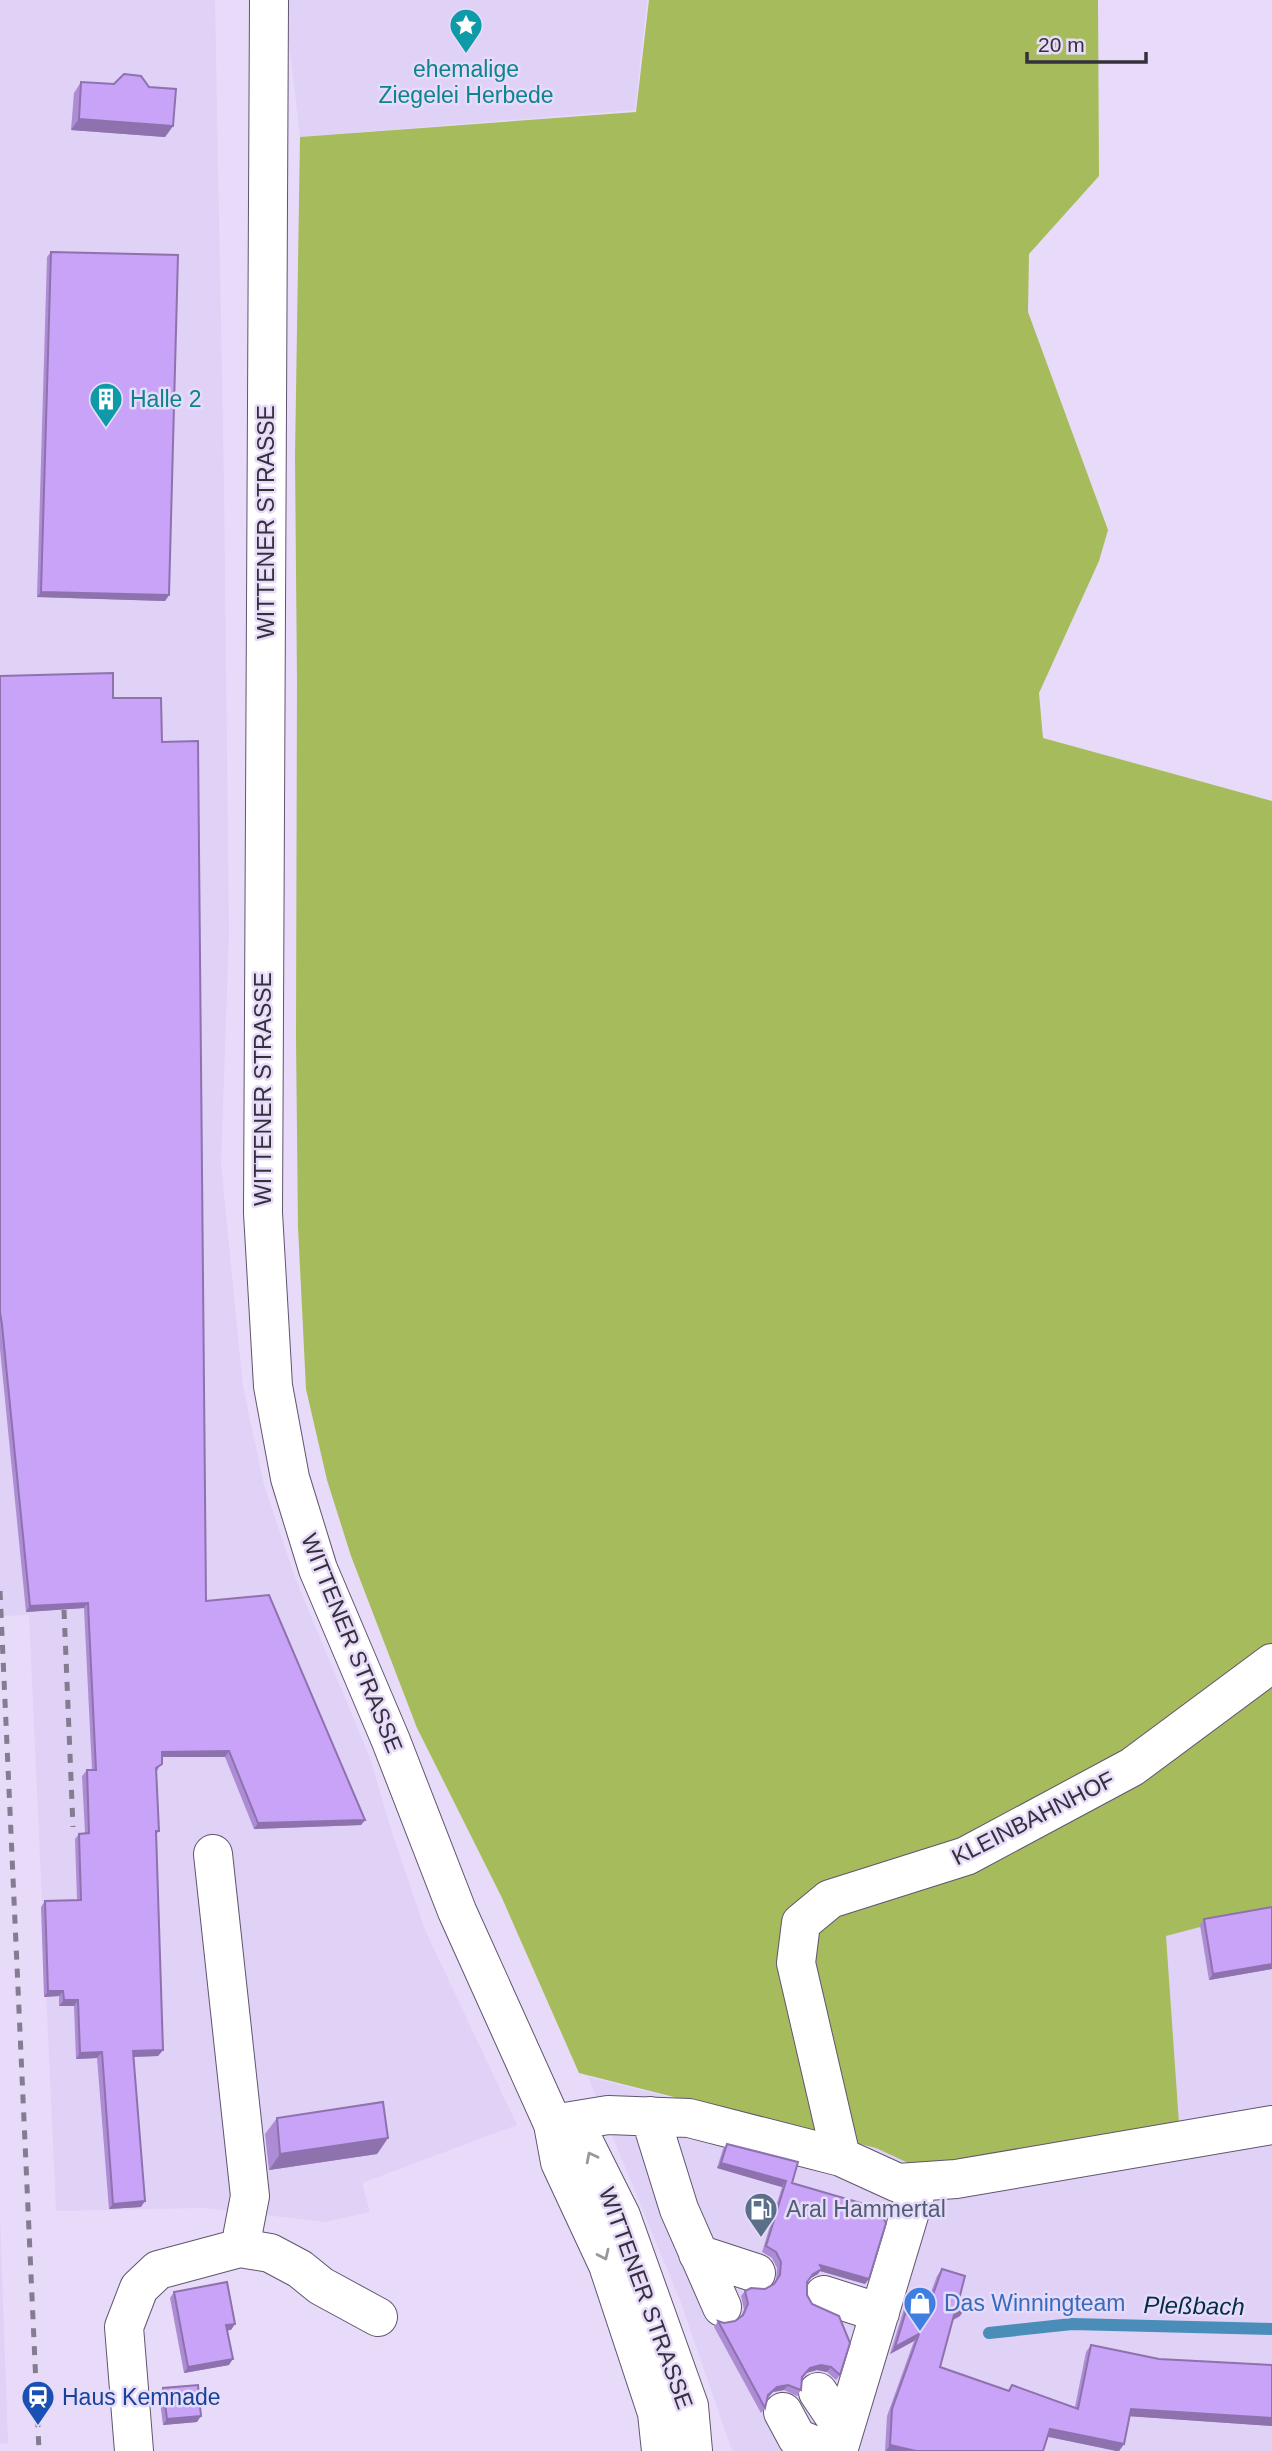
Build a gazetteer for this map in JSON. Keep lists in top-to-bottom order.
{
  "streets": {
    "main road": ["WITTENER STRASSE", "KLEINBAHNHOF"]
  },
  "water": ["Pleßbach"],
  "places": {
    "place": ["ehemalige Ziegelei Herbede"],
    "building": ["Halle 2"],
    "fuel station": ["Aral Hammertal"],
    "shop": ["Das Winningteam"],
    "station": ["Haus Kemnade"]
  },
  "scale_bar": "20 m"
}
